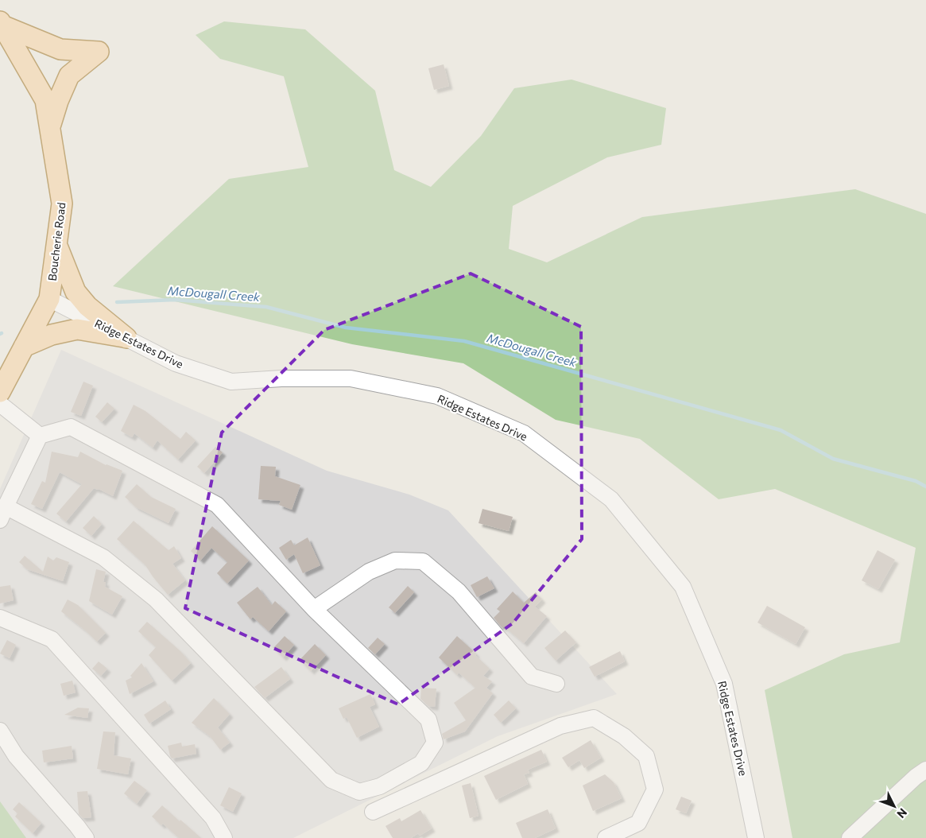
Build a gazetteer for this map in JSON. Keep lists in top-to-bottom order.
{
  "streets": {
    "main road": ["Boucherie Road"],
    "street": ["Ridge Estates Drive"]
  },
  "crossings": [
    ["Boucherie Road", "Ridge Estates Drive"]
  ],
  "water": ["McDougall Creek"],
  "north": "bottom right"
}
